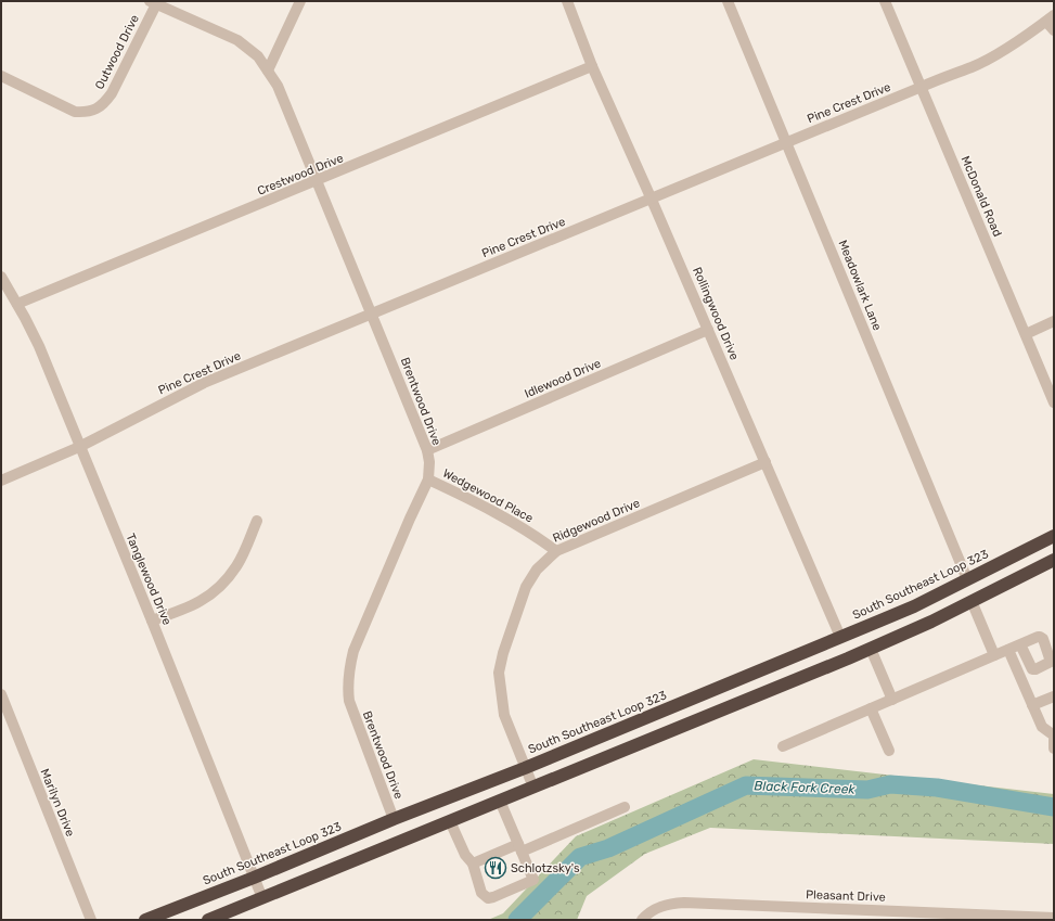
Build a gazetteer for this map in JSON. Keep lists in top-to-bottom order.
{
  "streets": {
    "highway": ["South Southeast Loop 323"],
    "street": [
      "Outwood Drive",
      "Pine Crest Drive",
      "Crestwood Drive",
      "McDonald Road",
      "Meadowlark Lane",
      "Rollingwood Drive",
      "Idlewood Drive",
      "Brentwood Drive",
      "Wedgewood Place",
      "Ridgewood Drive",
      "Tanglewood Drive",
      "Marilyn Drive",
      "Pleasant Drive"
    ]
  },
  "crossings": [
    ["Outwood Drive", "Brentwood Drive"],
    ["Pine Crest Drive", "McDonald Road"],
    ["Pine Crest Drive", "Meadowlark Lane"],
    ["Pine Crest Drive", "Rollingwood Drive"],
    ["Pine Crest Drive", "Brentwood Drive"],
    ["Pine Crest Drive", "Tanglewood Drive"],
    ["Crestwood Drive", "Rollingwood Drive"],
    ["Crestwood Drive", "Brentwood Drive"],
    ["Crestwood Drive", "Tanglewood Drive"],
    ["Meadowlark Lane", "South Southeast Loop 323"],
    ["Rollingwood Drive", "Idlewood Drive"],
    ["Rollingwood Drive", "Ridgewood Drive"],
    ["Rollingwood Drive", "South Southeast Loop 323"],
    ["Idlewood Drive", "Brentwood Drive"],
    ["Brentwood Drive", "Wedgewood Place"],
    ["Brentwood Drive", "South Southeast Loop 323"],
    ["Wedgewood Place", "Ridgewood Drive"],
    ["Ridgewood Drive", "South Southeast Loop 323"],
    ["Tanglewood Drive", "South Southeast Loop 323"]
  ],
  "water": ["Black Fork Creek"],
  "places": {
    "restaurant": ["Schlotzsky's"]
  }
}
